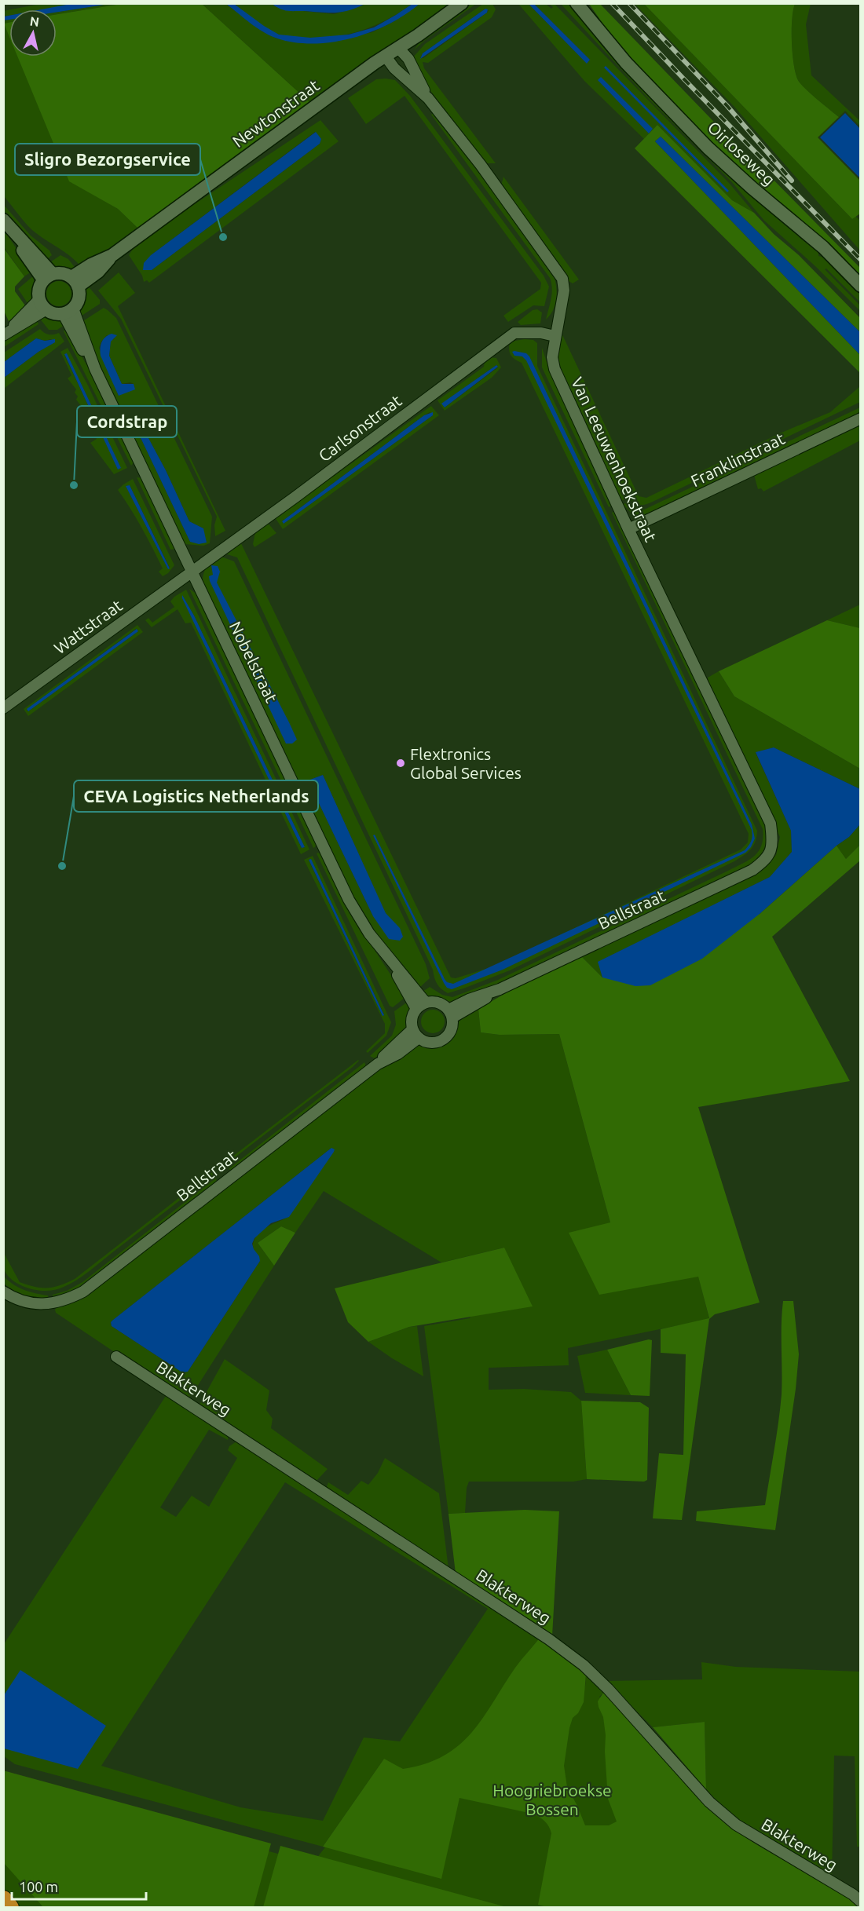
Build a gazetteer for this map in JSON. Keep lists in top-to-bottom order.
{
  "streets": {
    "street": [
      "Newtonstraat",
      "Oirloseweg",
      "Carlsonstraat",
      "Van Leeuwenhoekstraat",
      "Franklinstraat",
      "Wattstraat",
      "Nobelstraat",
      "Bellstraat",
      "Blakterweg"
    ]
  },
  "crossings": [
    ["Newtonstraat", "Van Leeuwenhoekstraat"],
    ["Newtonstraat", "Nobelstraat"],
    ["Carlsonstraat", "Van Leeuwenhoekstraat"],
    ["Carlsonstraat", "Wattstraat"],
    ["Carlsonstraat", "Nobelstraat"],
    ["Van Leeuwenhoekstraat", "Franklinstraat"],
    ["Van Leeuwenhoekstraat", "Bellstraat"],
    ["Wattstraat", "Nobelstraat"],
    ["Nobelstraat", "Bellstraat"]
  ],
  "parks": ["Hoogriebroekse Bossen"],
  "places": [
    "Sligro Bezorgservice",
    "Cordstrap",
    "Flextronics Global Services",
    "CEVA Logistics Netherlands"
  ],
  "scale_bar": "100 m",
  "north": "top"
}
